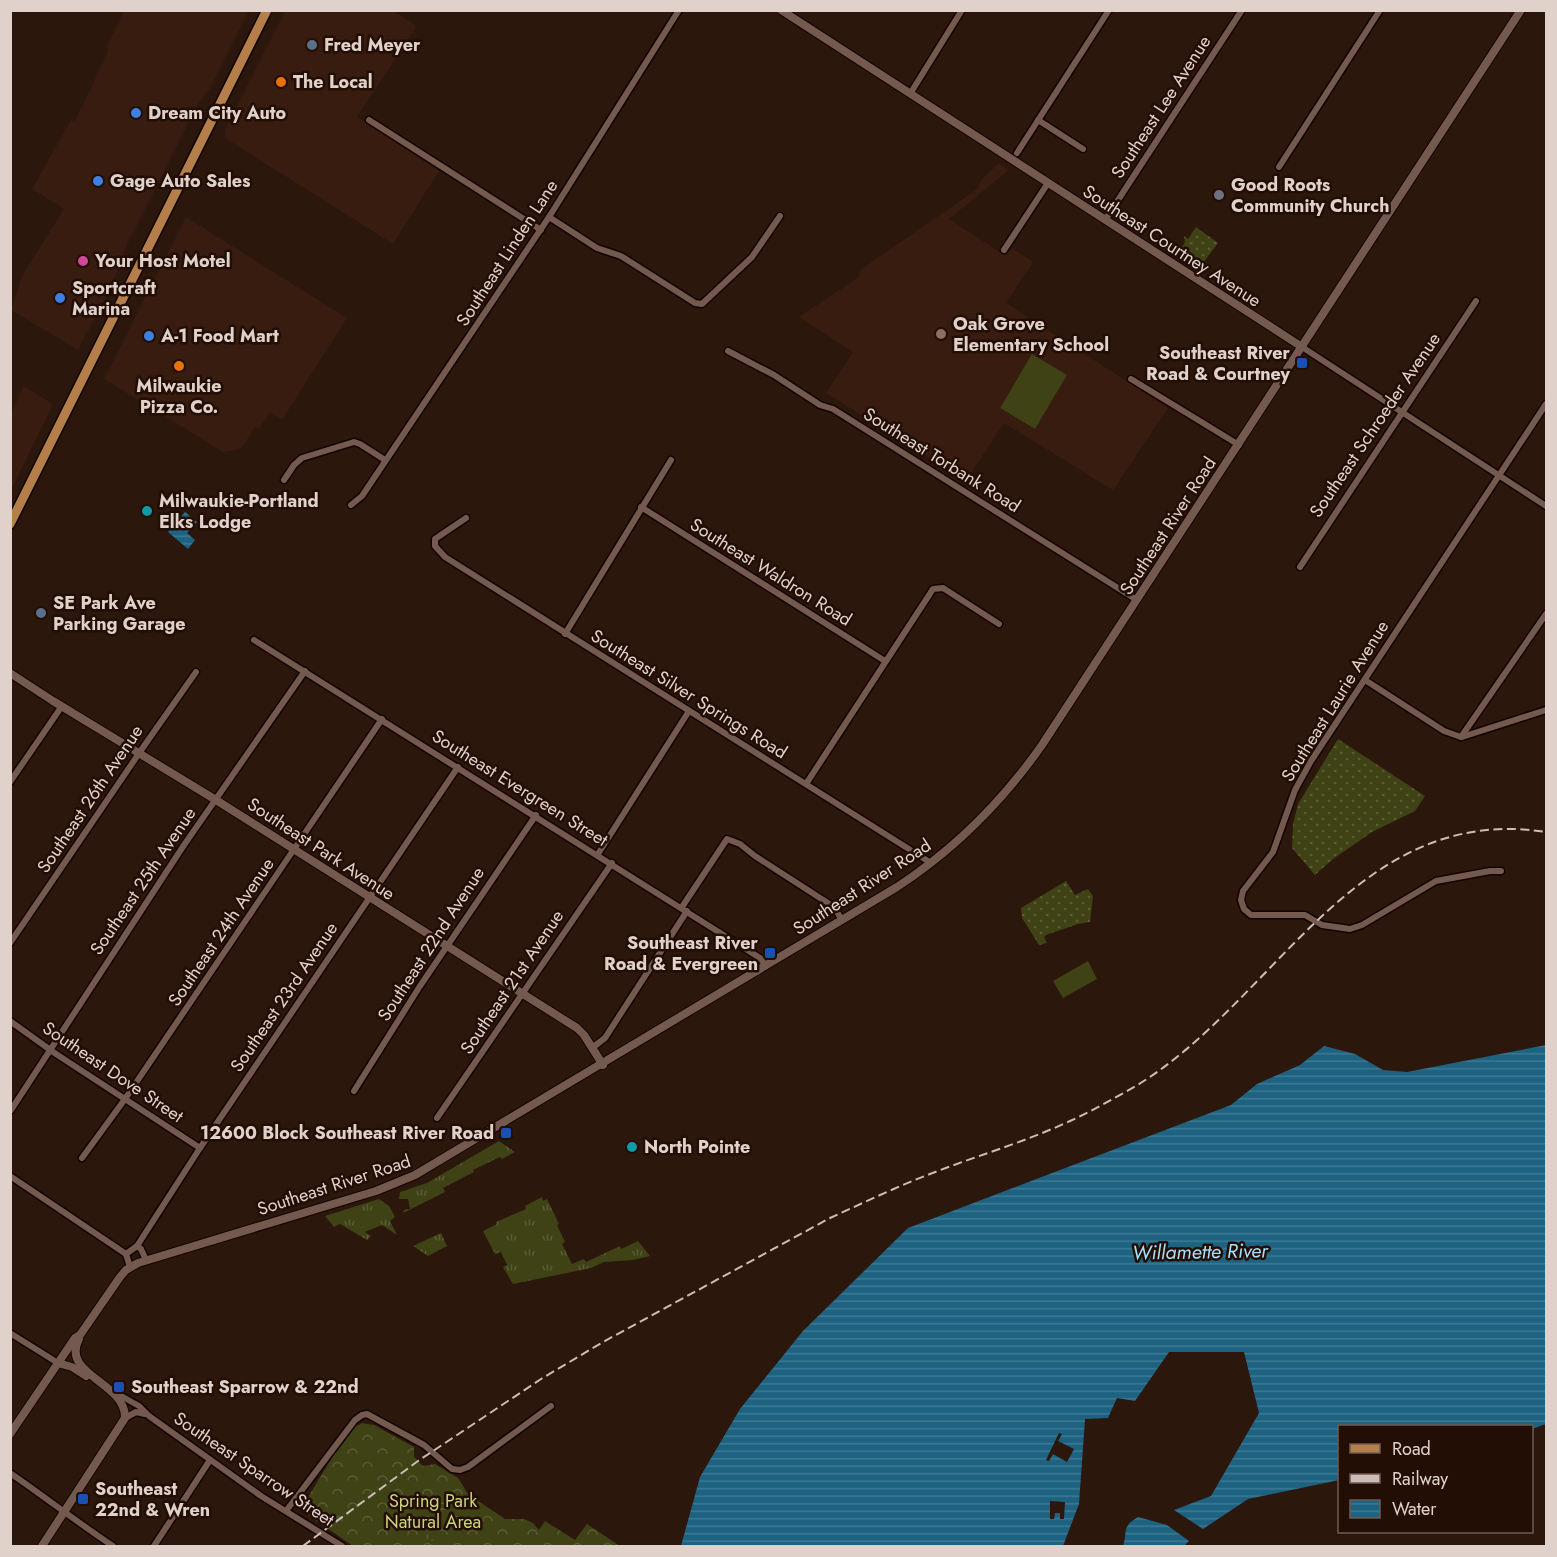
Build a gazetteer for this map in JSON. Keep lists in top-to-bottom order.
{
  "streets": {
    "street": [
      "Southeast Lee Avenue",
      "Southeast Courtney Avenue",
      "Southeast Linden Lane",
      "Southeast Schroeder Avenue",
      "Southeast Torbank Road",
      "Southeast River Road",
      "Southeast Waldron Road",
      "Southeast Silver Springs Road",
      "Southeast Laurie Avenue",
      "Southeast Evergreen Street",
      "Southeast 26th Avenue",
      "Southeast Park Avenue",
      "Southeast 25th Avenue",
      "Southeast 24th Avenue",
      "Southeast 22nd Avenue",
      "Southeast 21st Avenue",
      "Southeast 23rd Avenue",
      "Southeast Dove Street",
      "Southeast Sparrow Street"
    ]
  },
  "crossings": [
    ["Southeast Lee Avenue", "Southeast Courtney Avenue"],
    ["Southeast Courtney Avenue", "Southeast Schroeder Avenue"],
    ["Southeast Courtney Avenue", "Southeast River Road"],
    ["Southeast Courtney Avenue", "Southeast Laurie Avenue"],
    ["Southeast Torbank Road", "Southeast River Road"],
    ["Southeast River Road", "Southeast Silver Springs Road"],
    ["Southeast River Road", "Southeast Evergreen Street"],
    ["Southeast River Road", "Southeast Park Avenue"],
    ["Southeast River Road", "Southeast Sparrow Street"],
    ["Southeast Evergreen Street", "Southeast 25th Avenue"],
    ["Southeast Evergreen Street", "Southeast 24th Avenue"],
    ["Southeast Evergreen Street", "Southeast 22nd Avenue"],
    ["Southeast Evergreen Street", "Southeast 21st Avenue"],
    ["Southeast Evergreen Street", "Southeast 23rd Avenue"],
    ["Southeast 26th Avenue", "Southeast Park Avenue"],
    ["Southeast Park Avenue", "Southeast 25th Avenue"],
    ["Southeast Park Avenue", "Southeast 24th Avenue"],
    ["Southeast Park Avenue", "Southeast 22nd Avenue"],
    ["Southeast Park Avenue", "Southeast 21st Avenue"],
    ["Southeast Park Avenue", "Southeast 23rd Avenue"],
    ["Southeast 25th Avenue", "Southeast Dove Street"],
    ["Southeast 24th Avenue", "Southeast Dove Street"],
    ["Southeast 23rd Avenue", "Southeast Dove Street"]
  ],
  "water": ["Willamette River"],
  "parks": ["Spring Park Natural Area"],
  "places": {
    "other": [
      "Fred Meyer",
      "The Local",
      "Dream City Auto",
      "Gage Auto Sales",
      "Good Roots Community Church",
      "Your Host Motel",
      "Sportcraft Marina",
      "Oak Grove Elementary School",
      "A-1 Food Mart",
      "Milwaukie Pizza Co.",
      "Milwaukie-Portland Elks Lodge",
      "SE Park Ave Parking Garage",
      "North Pointe"
    ],
    "transit": [
      "Southeast River Road & Courtney",
      "Southeast River Road & Evergreen",
      "12600 Block Southeast River Road",
      "Southeast Sparrow & 22nd",
      "Southeast 22nd & Wren"
    ]
  },
  "legend": ["Road", "Railway", "Water"]
}
